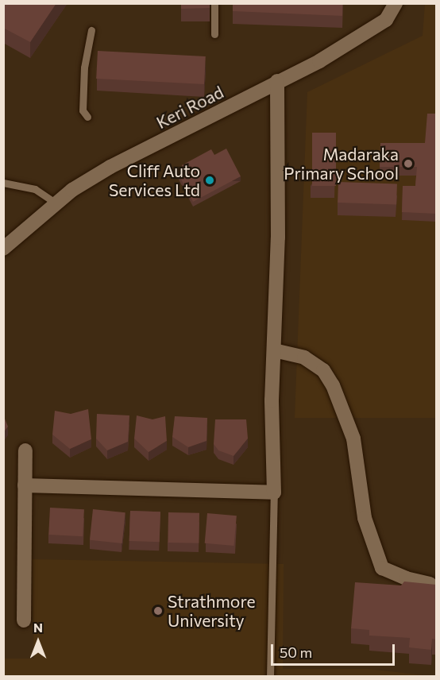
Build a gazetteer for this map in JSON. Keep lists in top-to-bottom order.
{
  "streets": {
    "street": ["Keri Road"]
  },
  "places": ["Madaraka Primary School", "Cliff Auto Services Ltd", "Strathmore University"],
  "scale_bar": "50 m",
  "north": "top"
}
